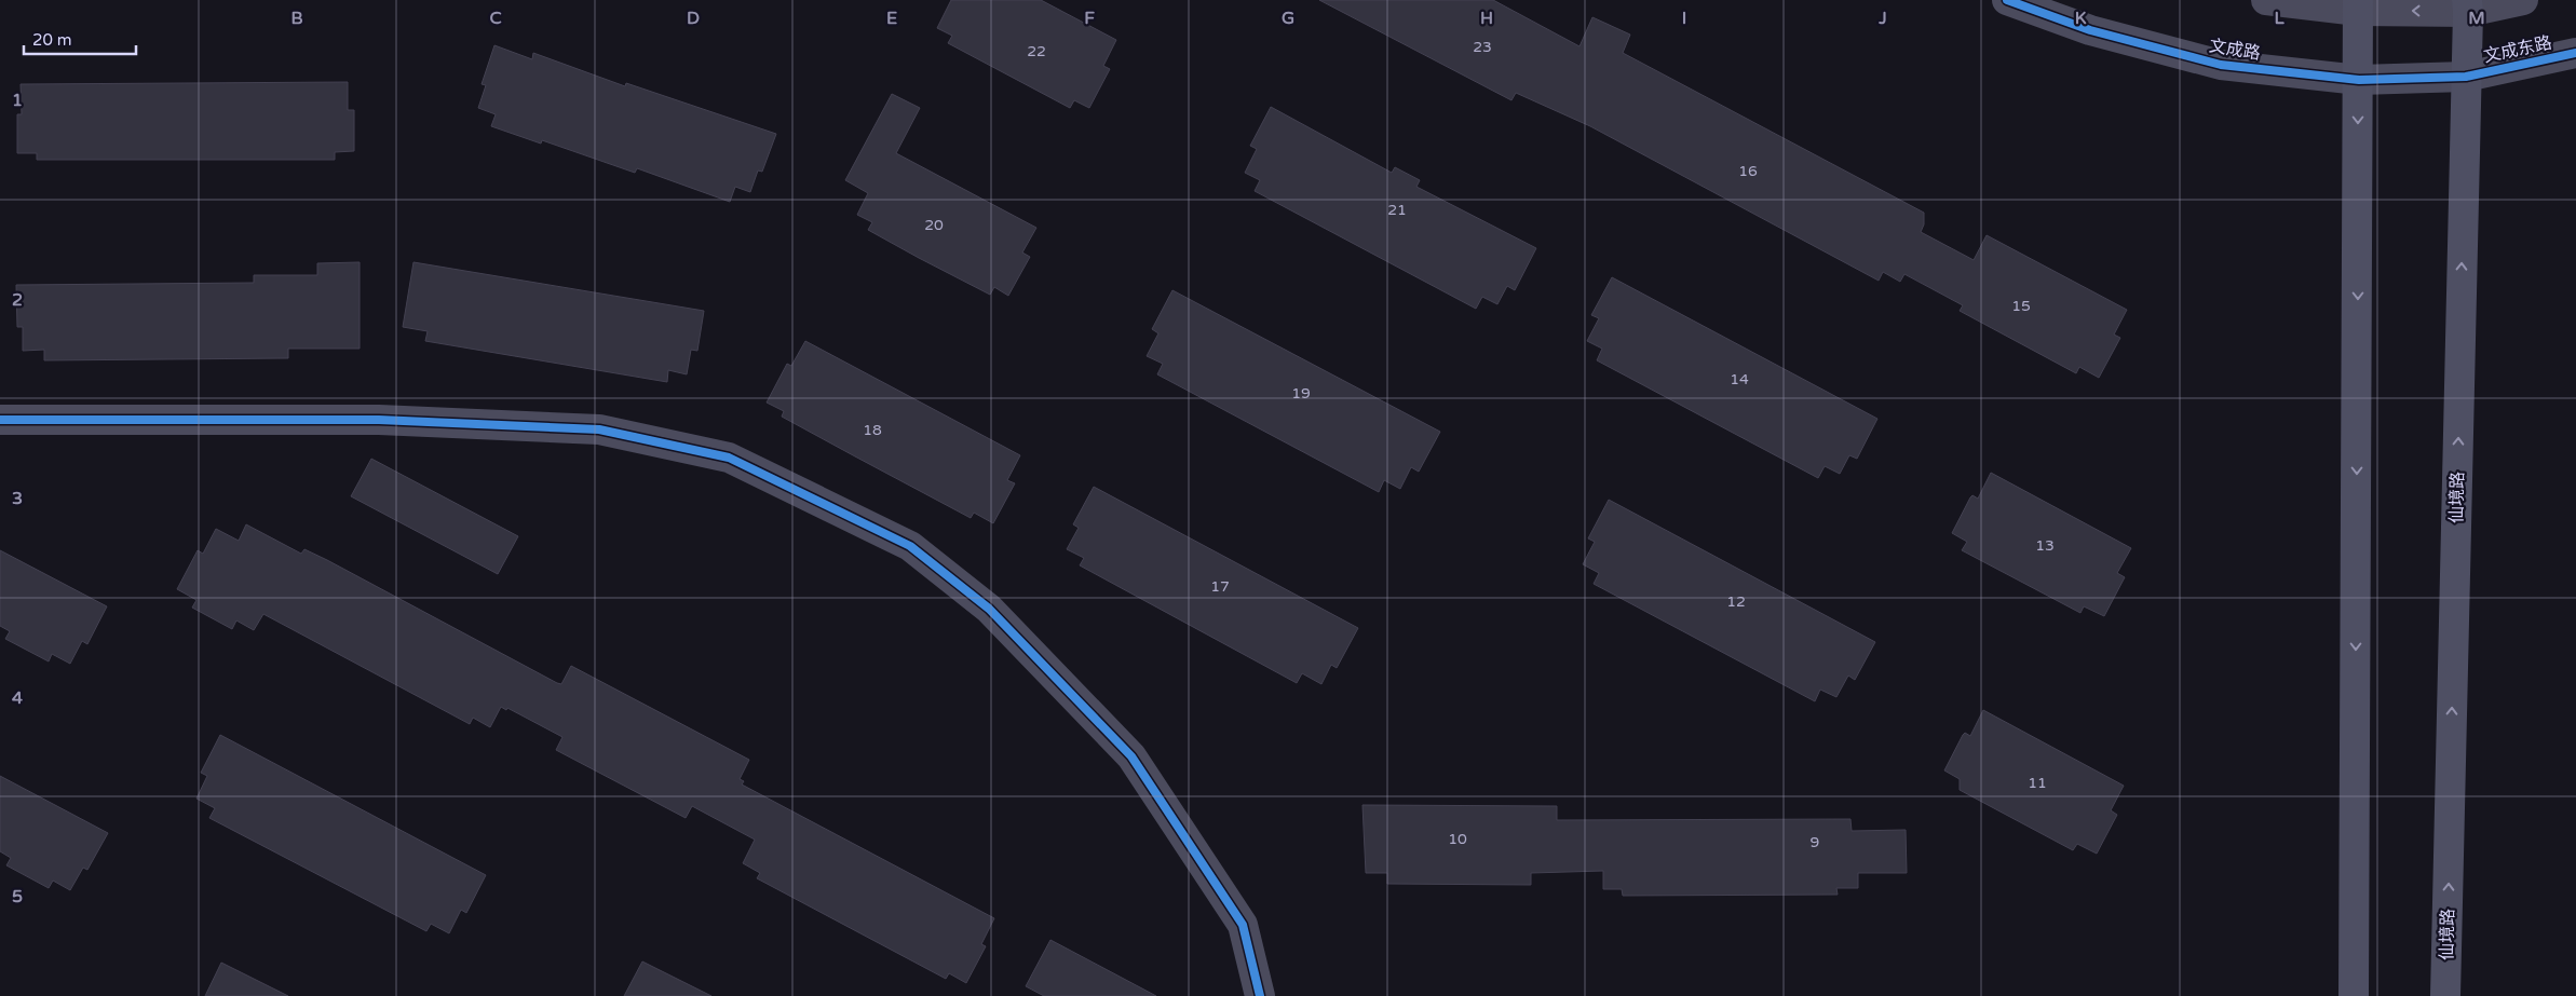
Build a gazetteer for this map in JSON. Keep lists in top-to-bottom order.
{
  "streets": {
    "main road": ["仙境路"],
    "street": ["文成路", "文成东路"]
  },
  "crossings": [
    ["文成路", "文成东路"],
    ["文成路", "仙境路"],
    ["文成东路", "仙境路"]
  ],
  "house_numbers": [
    "23",
    "22",
    "16",
    "21",
    "20",
    "15",
    "14",
    "19",
    "18",
    "13",
    "17",
    "12",
    "11",
    "10",
    "9"
  ],
  "scale_bar": "20 m",
  "grid": {
    "columns": [
      "B",
      "C",
      "D",
      "E",
      "F",
      "G",
      "H",
      "I",
      "J",
      "K",
      "L",
      "M"
    ],
    "rows": [
      "1",
      "2",
      "3",
      "4",
      "5"
    ]
  }
}
